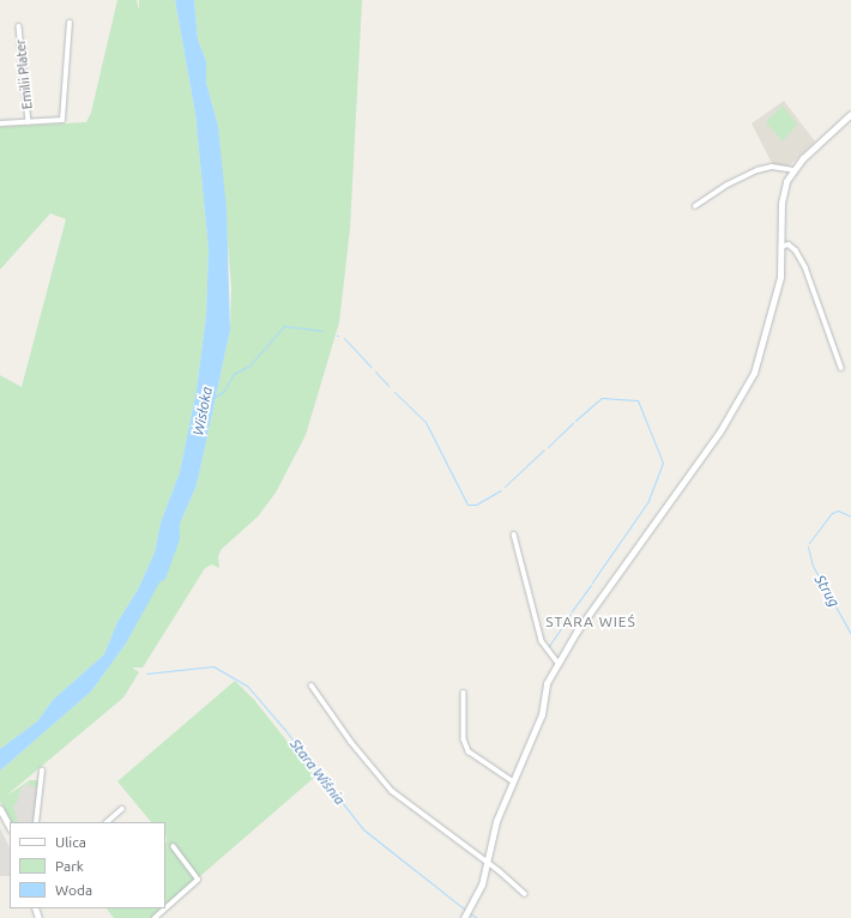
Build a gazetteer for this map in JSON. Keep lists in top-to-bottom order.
{
  "streets": {
    "street": ["Emilii Plater"]
  },
  "districts": ["STARA WIEŚ"],
  "water": ["Wisłoka", "Strug", "Stara Wiśnia"],
  "legend": ["Ulica", "Park", "Woda"]
}
